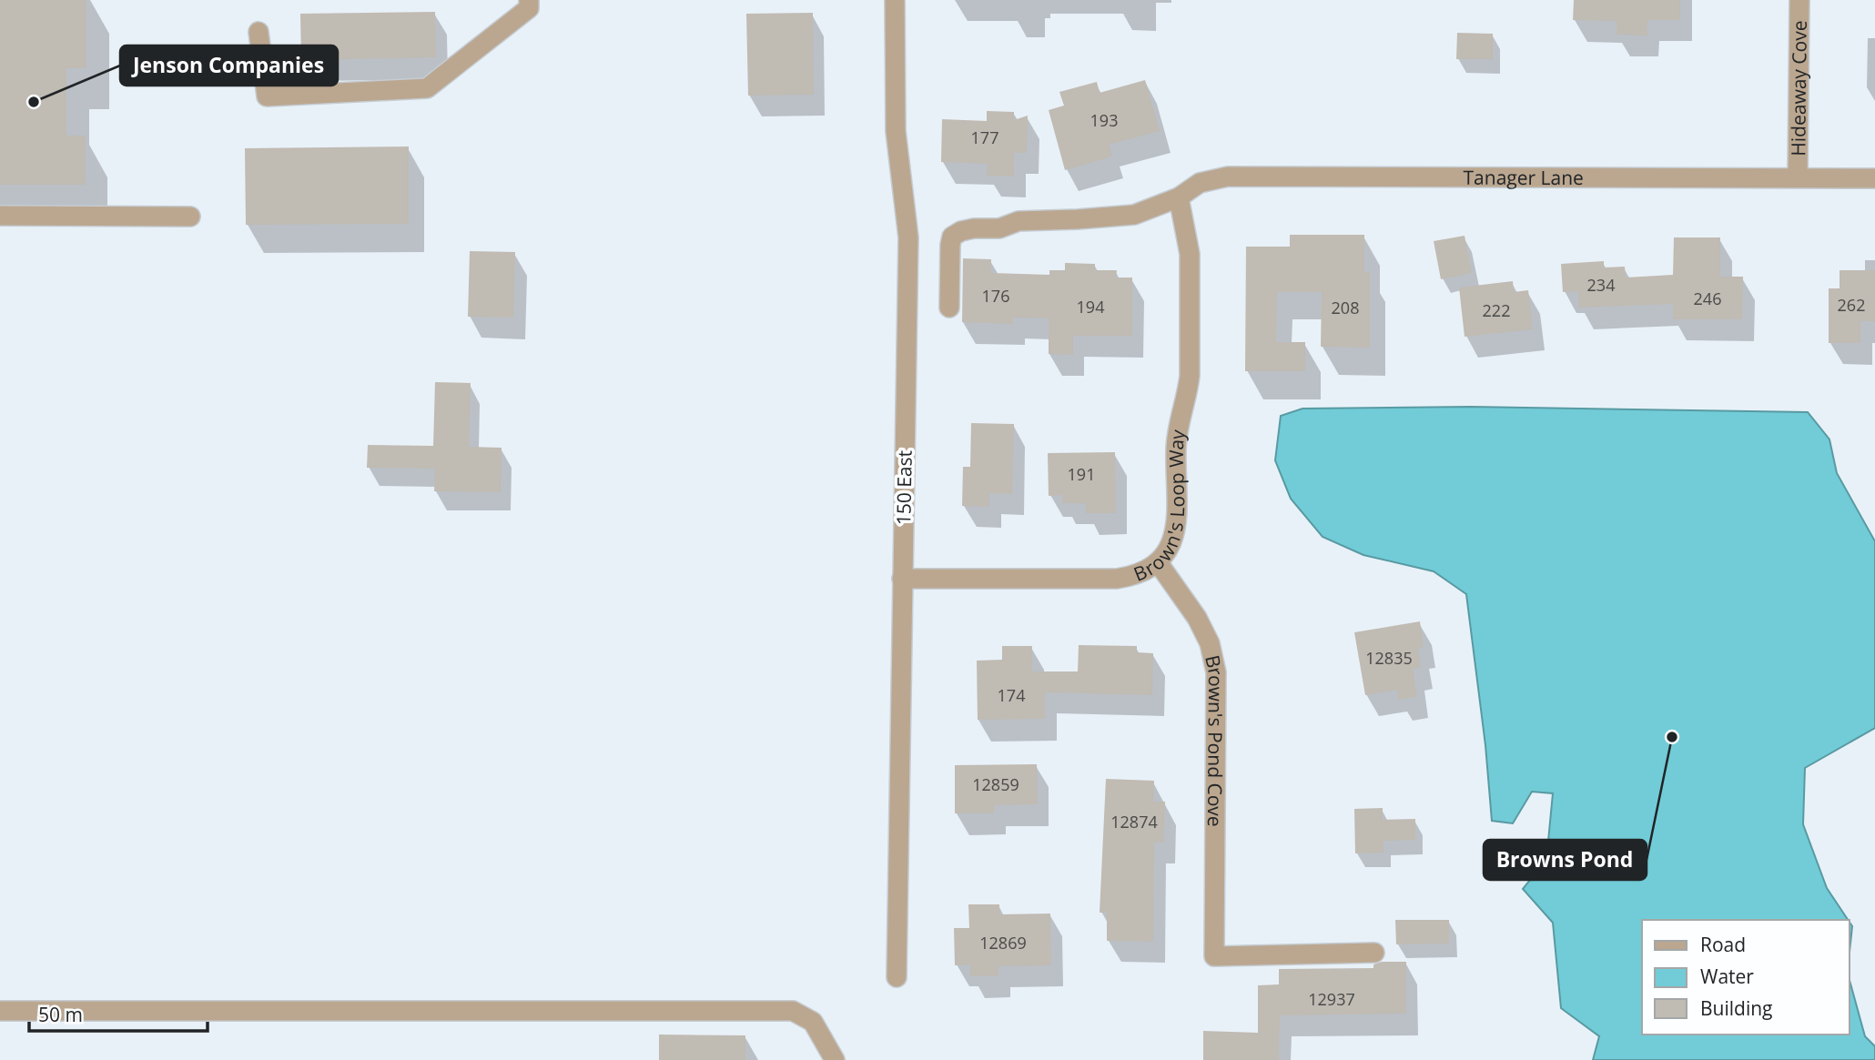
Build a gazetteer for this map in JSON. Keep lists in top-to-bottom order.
{
  "streets": {
    "street": [
      "Hideaway Cove",
      "Tanager Lane",
      "150 East",
      "Brown's Loop Way",
      "Brown's Pond Cove"
    ]
  },
  "crossings": [
    ["Hideaway Cove", "Tanager Lane"],
    ["Tanager Lane", "Brown's Loop Way"],
    ["150 East", "Brown's Loop Way"],
    ["Brown's Loop Way", "Brown's Pond Cove"]
  ],
  "places": ["Jenson Companies", "Browns Pond"],
  "house_numbers": [
    "193",
    "177",
    "234",
    "176",
    "246",
    "262",
    "194",
    "208",
    "222",
    "191",
    "12835",
    "174",
    "12859",
    "12874",
    "12869",
    "12937"
  ],
  "legend": ["Road", "Water", "Building"],
  "scale_bar": "50 m"
}
